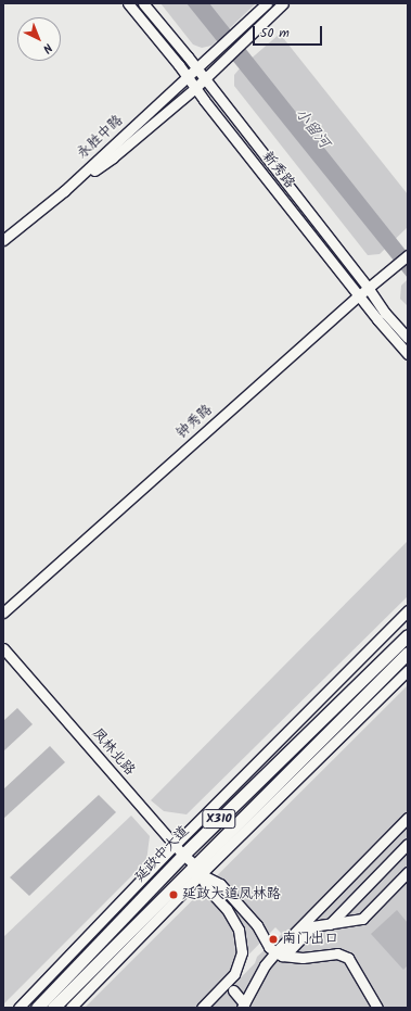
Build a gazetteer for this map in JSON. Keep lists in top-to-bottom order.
{
  "streets": {
    "main road": ["X310", "延政中大道"],
    "street": [
      "永胜中路",
      "新秀路",
      "钟秀路",
      "凤林北路"
    ]
  },
  "crossings": [
    ["永胜中路", "新秀路"],
    ["新秀路", "钟秀路"],
    ["凤林北路", "延政中大道"]
  ],
  "water": ["小留河"],
  "places": ["延政大道凤林路", "南门出口"],
  "scale_bar": "50 m",
  "north": "bottom right"
}
